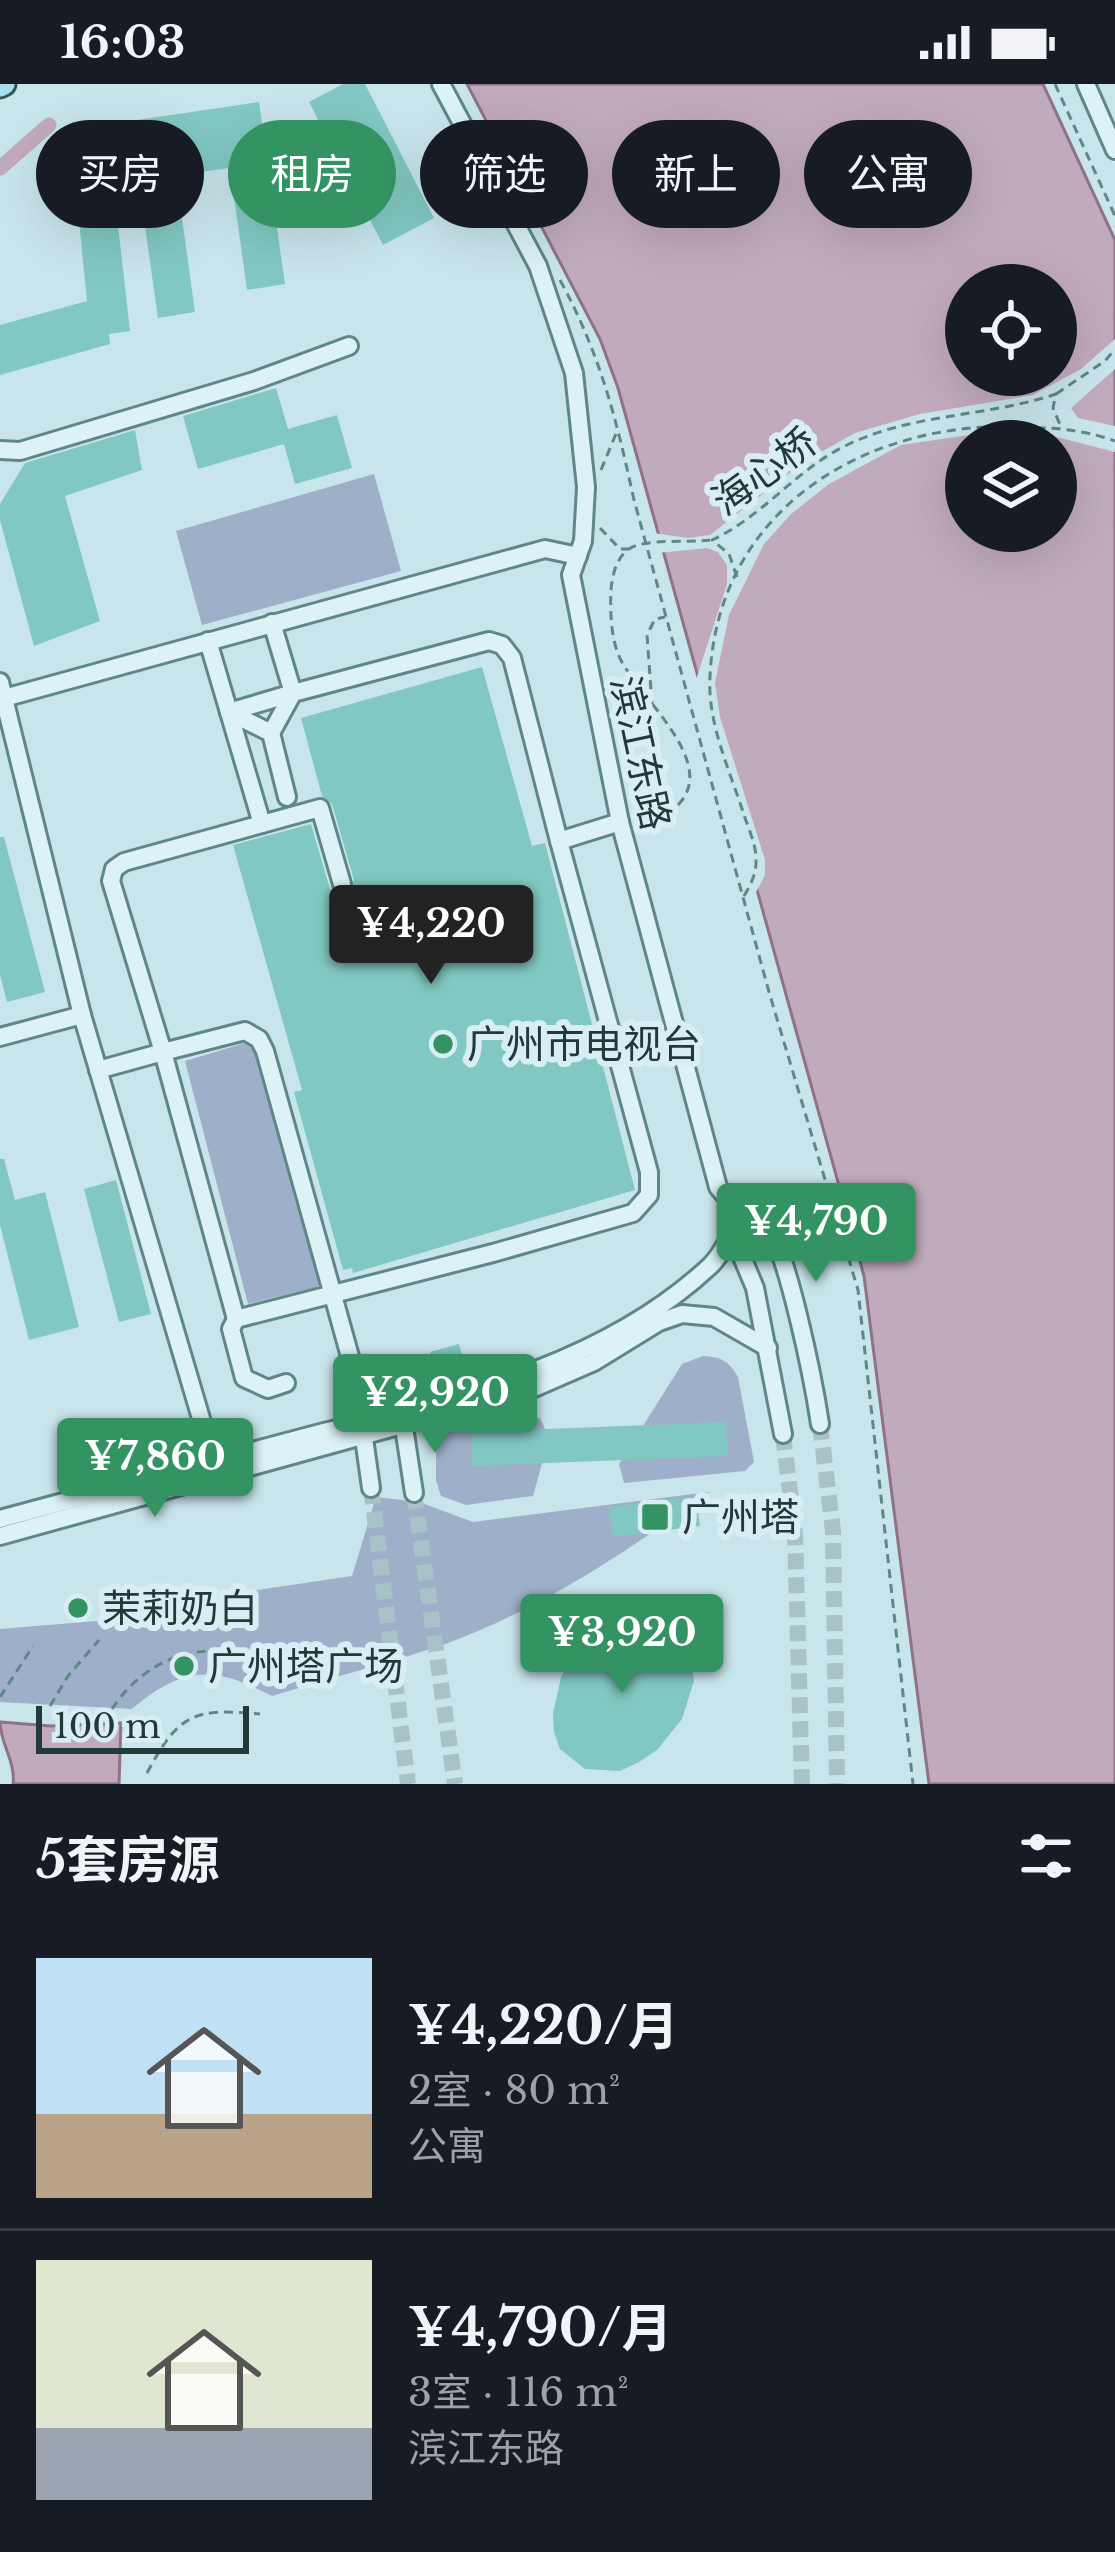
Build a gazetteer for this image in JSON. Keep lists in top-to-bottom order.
{
  "streets": {
    "street": ["滨江东路"],
    "path": ["海心桥"]
  },
  "places": {
    "other": ["广州市电视台", "茉莉奶白", "广州塔广场"],
    "transit": ["广州塔"]
  },
  "scale_bar": "100 m",
  "page": {
    "status": "16:03",
    "chip": [
      "买房",
      "租房",
      "筛选",
      "新上",
      "公寓"
    ],
    "price": [
      "¥4,220",
      "¥4,790",
      "¥2,920",
      "¥7,860",
      "¥3,920"
    ],
    "scale": "100 m",
    "heading": "5套房源",
    "list": [
      {
        "name": "¥4,220/月",
        "note": "2室 · 80 m² · 公寓"
      },
      {
        "name": "¥4,790/月",
        "note": "3室 · 116 m² · 滨江东路"
      }
    ]
  }
}
